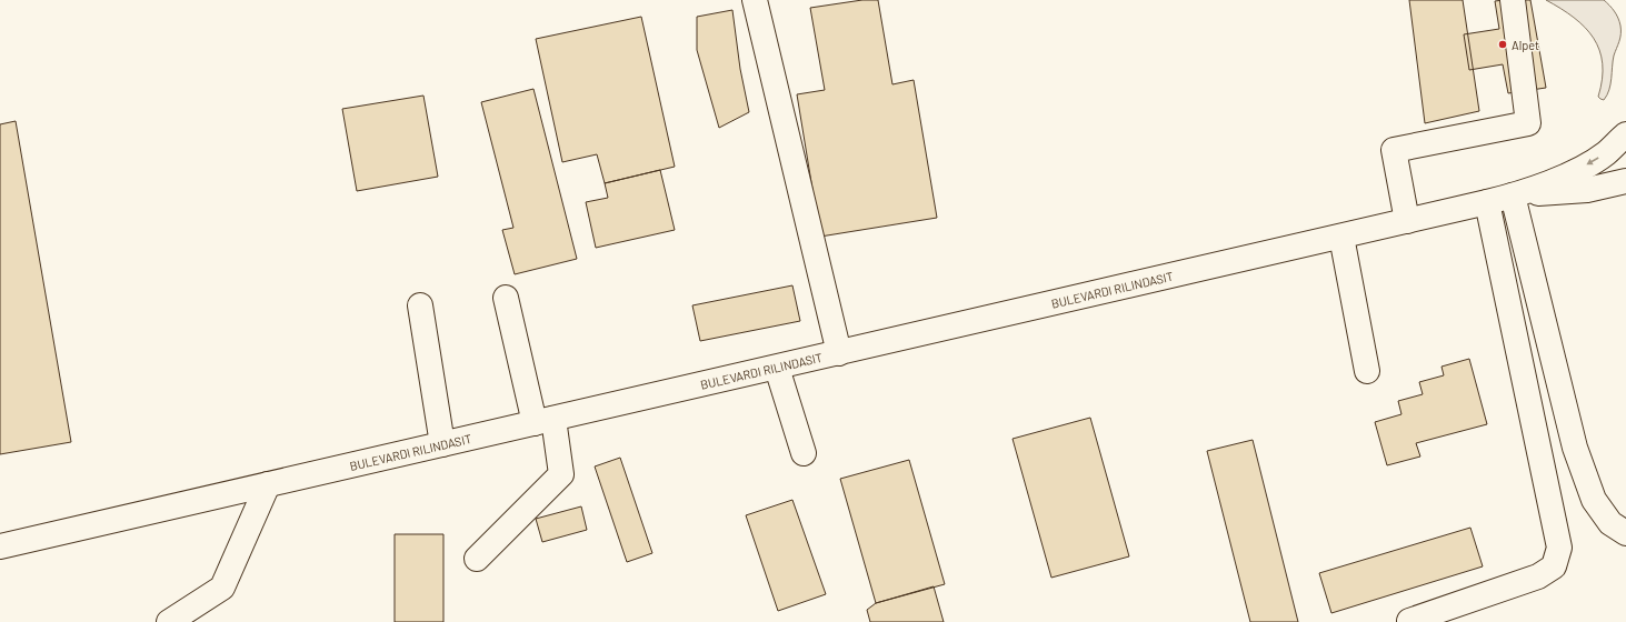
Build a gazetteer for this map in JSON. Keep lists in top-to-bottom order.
{
  "streets": {
    "main road": ["BULEVARDI RILINDASIT"]
  },
  "places": ["Alpet"]
}
